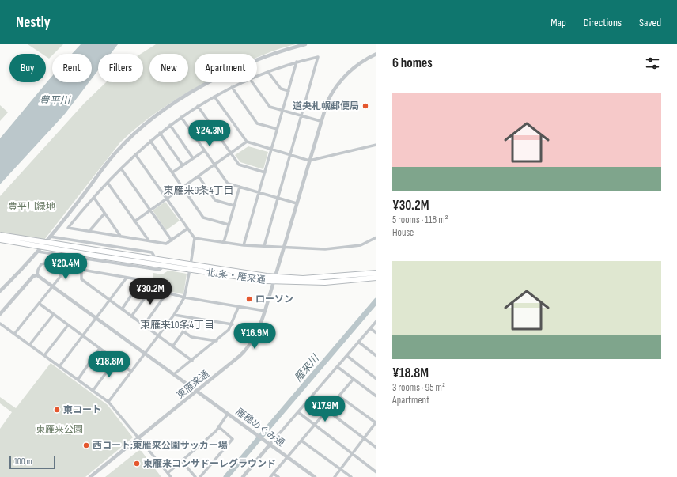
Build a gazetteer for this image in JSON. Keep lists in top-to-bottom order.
{
  "streets": {
    "highway": ["北1条・雁来通"],
    "street": ["東雁来通", "雁穂めぐみ通"]
  },
  "crossings": [
    ["北1条・雁来通", "東雁来通"],
    ["東雁来通", "雁穂めぐみ通"]
  ],
  "districts": ["東雁来9条4丁目", "東雁来10条4丁目"],
  "water": ["豊平川", "雁来川"],
  "parks": ["豊平川緑地", "東雁来公園"],
  "places": [
    "道央札幌郵便局",
    "ローソン",
    "東コート",
    "西コート;東雁来公園サッカー場",
    "東雁来コンサドーレグラウンド"
  ],
  "scale_bar": "100 m",
  "page": {
    "header": "Nestly",
    "nav": ["Map", "Directions", "Saved"],
    "heading": "6 homes",
    "chip": [
      "Buy",
      "Rent",
      "Filters",
      "New",
      "Apartment"
    ],
    "list": [
      {
        "name": "¥30.2M",
        "note": "5 rooms · 118 m² · House"
      },
      {
        "name": "¥18.8M",
        "note": "3 rooms · 95 m² · Apartment"
      }
    ],
    "price": [
      "¥24.3M",
      "¥20.4M",
      "¥30.2M",
      "¥16.9M",
      "¥18.8M",
      "¥17.9M"
    ],
    "scale": "100 m"
  }
}
